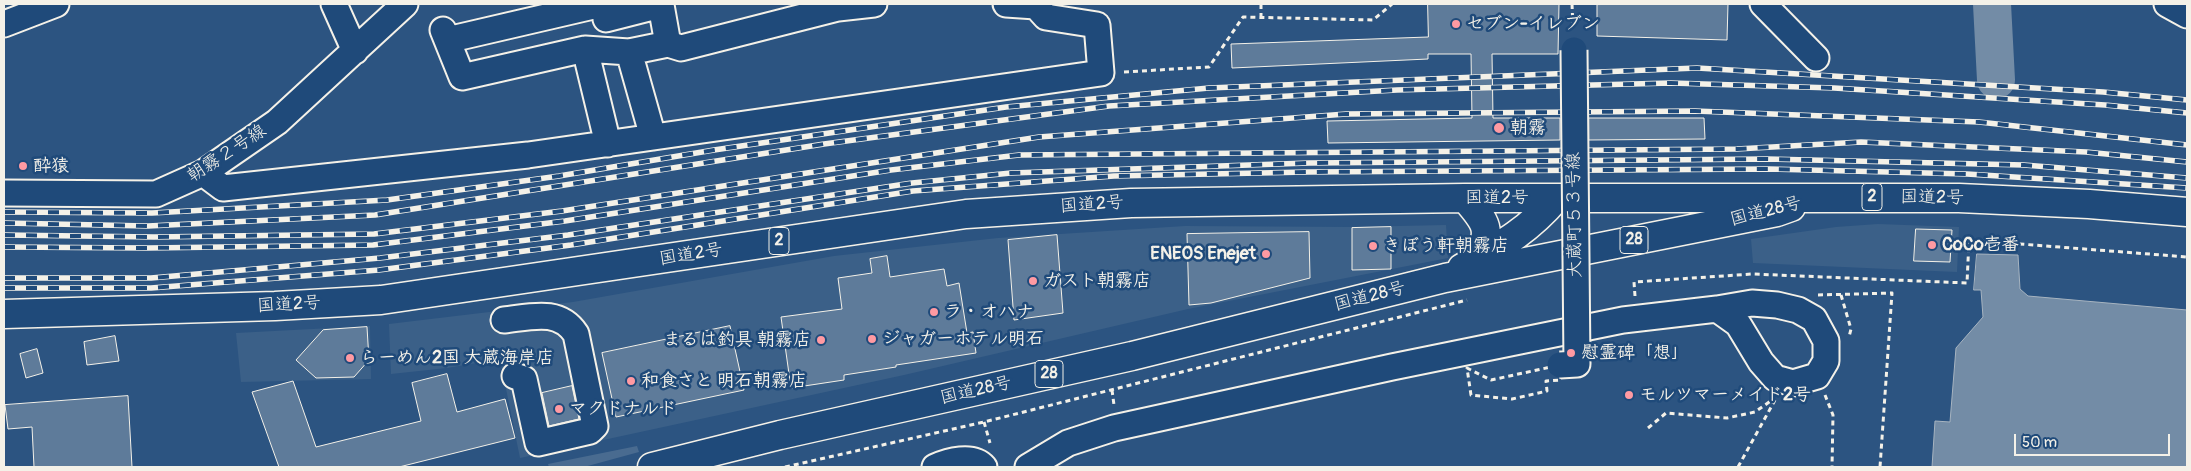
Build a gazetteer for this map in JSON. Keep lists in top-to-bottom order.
{
  "streets": {
    "highway": [
      "2",
      "国道2号",
      "国道28号",
      "28"
    ],
    "street": ["朝霧２号線", "大蔵町５３号線"]
  },
  "crossings": [
    ["国道2号", "国道28号"]
  ],
  "places": [
    "セブン-イレブン",
    "朝霧",
    "酔猿",
    "CoCo壱番",
    "きぼう軒朝霧店",
    "ENEOS Enejet",
    "ガスト朝霧店",
    "ラ・オハナ",
    "ジャガーホテル明石",
    "まるは釣具 朝霧店",
    "慰霊碑「想」",
    "らーめん2国 大蔵海岸店",
    "和食さと 明石朝霧店",
    "モルツマーメイド2号",
    "マクドナルド"
  ],
  "scale_bar": "50 m"
}
